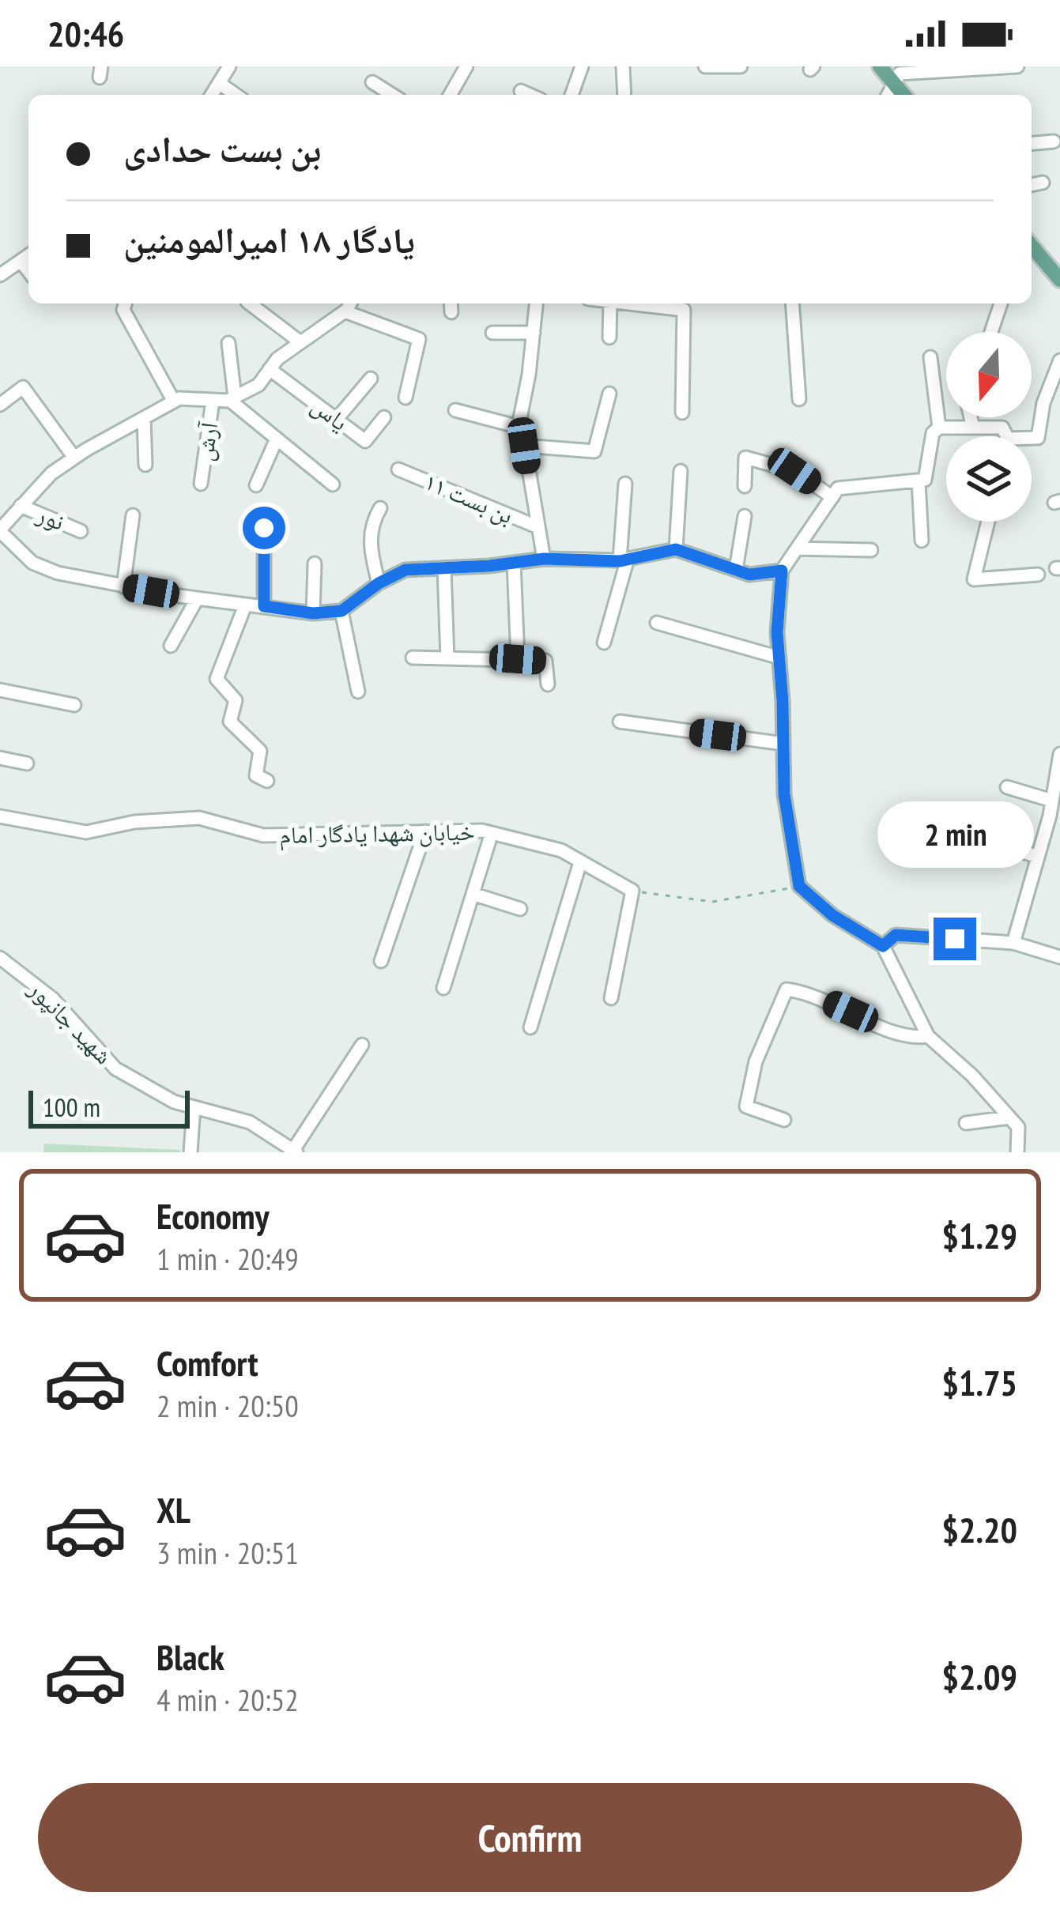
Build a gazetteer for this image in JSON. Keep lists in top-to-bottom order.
{
  "streets": {
    "street": [
      "یاس",
      "آرش",
      "بن بست ۱۱",
      "نور",
      "خیابان شهدا یادگار امام",
      "شهید جانپور"
    ]
  },
  "scale_bar": "100 m",
  "north": "bottom",
  "page": {
    "status": "20:46",
    "banner": ["بن بست حدادی", "یادگار ۱۸ امیرالمومنین"],
    "bubble": "2 min",
    "scale": "100 m",
    "list": [
      {
        "name": "Economy",
        "note": "1 min · 20:49",
        "value": "$1.29"
      },
      {
        "name": "Comfort",
        "note": "2 min · 20:50",
        "value": "$1.75"
      },
      {
        "name": "XL",
        "note": "3 min · 20:51",
        "value": "$2.20"
      },
      {
        "name": "Black",
        "note": "4 min · 20:52",
        "value": "$2.09"
      }
    ],
    "buttons": "Confirm"
  }
}
